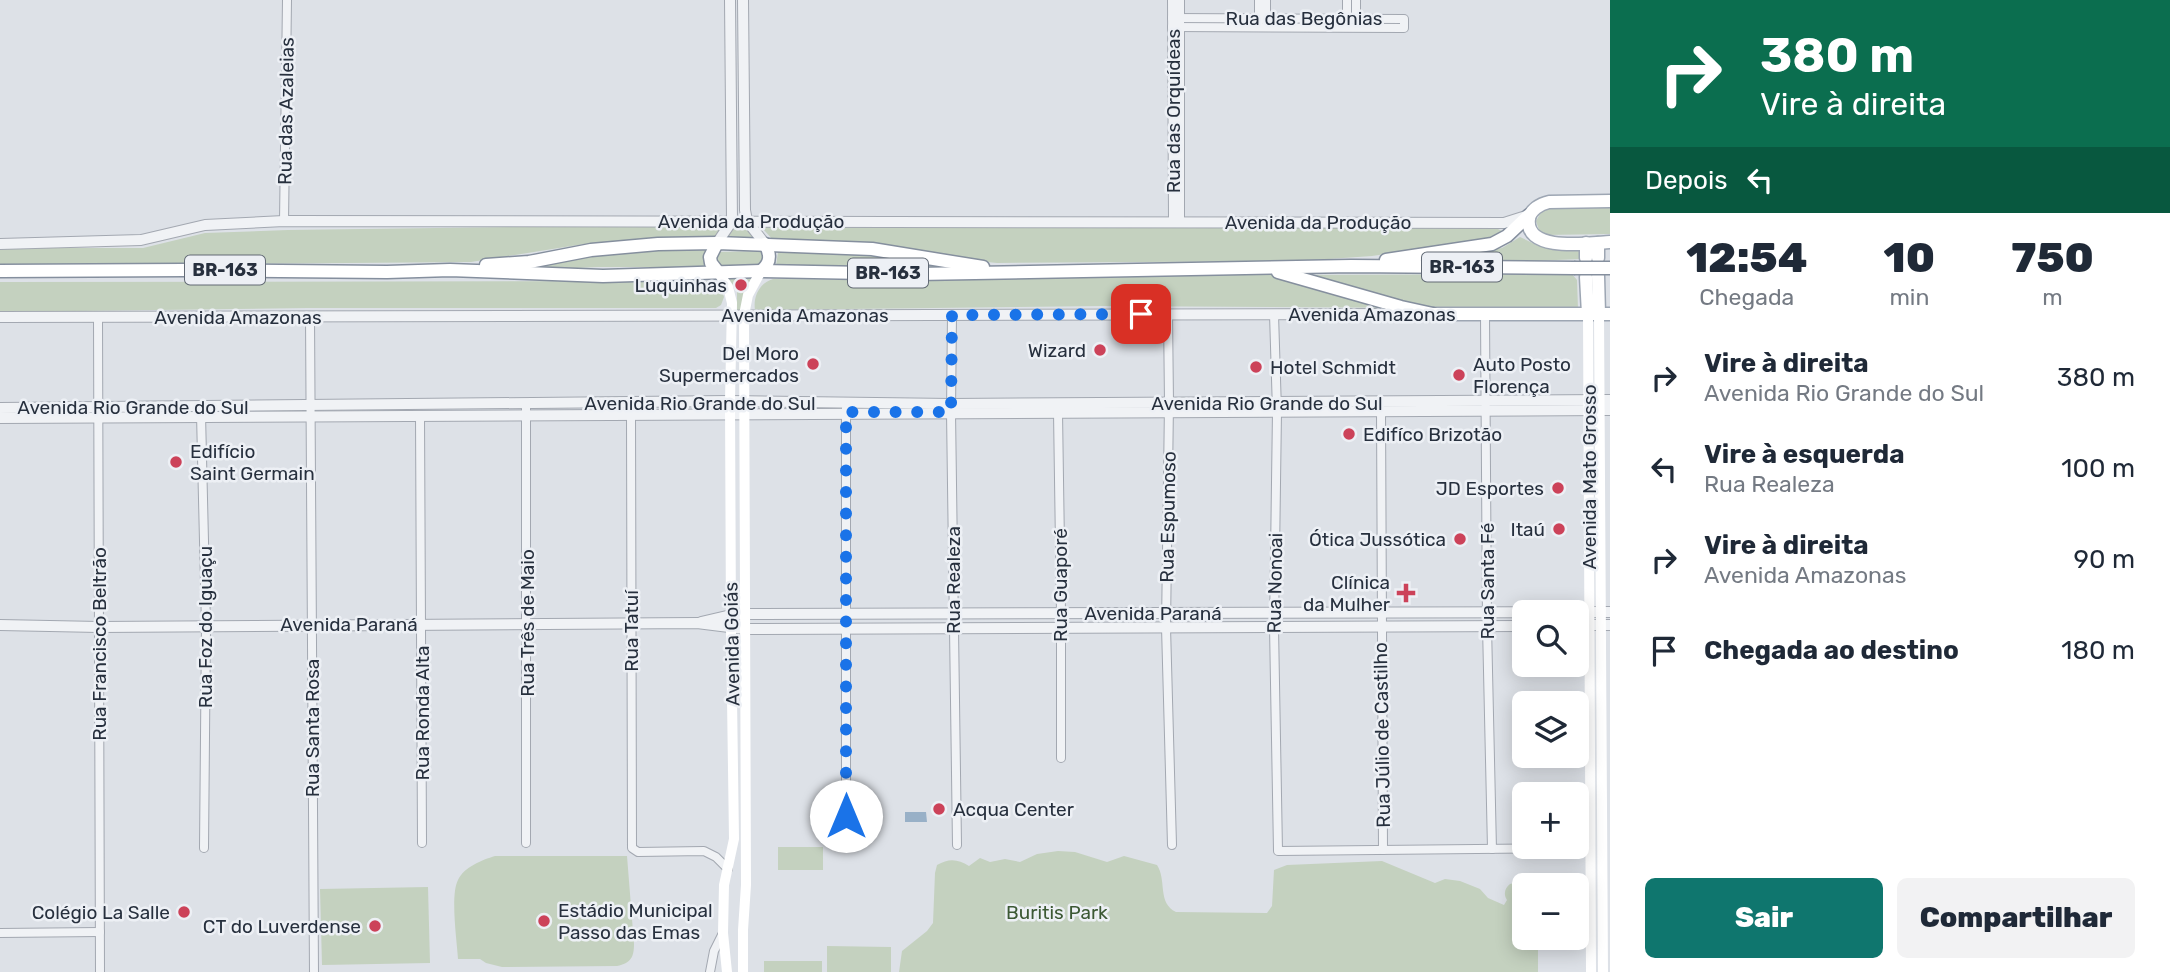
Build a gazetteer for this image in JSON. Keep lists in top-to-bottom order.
{
  "streets": {
    "main road": [
      "BR-163",
      "Avenida Amazonas",
      "Avenida Mato Grosso",
      "Avenida Goiás"
    ],
    "street": [
      "Rua das Begônias",
      "Rua das Azaleias",
      "Rua das Orquídeas",
      "Avenida da Produção",
      "Avenida Rio Grande do Sul",
      "Rua Espumoso",
      "Rua Realeza",
      "Rua Santa Fé",
      "Rua Nonoai",
      "Rua Guaporé",
      "Avenida Paraná",
      "Rua Três de Maio",
      "Rua Foz do Iguaçu",
      "Rua Tatuí",
      "Rua Francisco Beltrão",
      "Rua Ronda Alta",
      "Rua Santa Rosa",
      "Rua Júlio de Castilho"
    ]
  },
  "crossings": [
    ["Rua das Begônias", "Rua das Orquídeas"],
    ["Rua das Azaleias", "Avenida da Produção"],
    ["Rua das Orquídeas", "Avenida da Produção"],
    ["BR-163", "Avenida Goiás"],
    ["Avenida Amazonas", "Avenida Mato Grosso"],
    ["Avenida Amazonas", "Rua Espumoso"],
    ["Avenida Amazonas", "Rua Realeza"],
    ["Avenida Amazonas", "Rua Santa Fé"],
    ["Avenida Amazonas", "Rua Nonoai"],
    ["Avenida Amazonas", "Rua Francisco Beltrão"],
    ["Avenida Amazonas", "Avenida Goiás"],
    ["Avenida Amazonas", "Rua Santa Rosa"],
    ["Avenida Rio Grande do Sul", "Avenida Mato Grosso"],
    ["Avenida Rio Grande do Sul", "Rua Espumoso"],
    ["Avenida Rio Grande do Sul", "Rua Realeza"],
    ["Avenida Rio Grande do Sul", "Rua Santa Fé"],
    ["Avenida Rio Grande do Sul", "Rua Nonoai"],
    ["Avenida Rio Grande do Sul", "Rua Guaporé"],
    ["Avenida Rio Grande do Sul", "Rua Três de Maio"],
    ["Avenida Rio Grande do Sul", "Rua Foz do Iguaçu"],
    ["Avenida Rio Grande do Sul", "Rua Tatuí"],
    ["Avenida Rio Grande do Sul", "Rua Francisco Beltrão"],
    ["Avenida Rio Grande do Sul", "Avenida Goiás"],
    ["Avenida Rio Grande do Sul", "Rua Ronda Alta"],
    ["Avenida Rio Grande do Sul", "Rua Santa Rosa"],
    ["Avenida Rio Grande do Sul", "Rua Júlio de Castilho"],
    ["Avenida Mato Grosso", "Avenida Paraná"],
    ["Rua Espumoso", "Avenida Paraná"],
    ["Rua Realeza", "Avenida Paraná"],
    ["Rua Santa Fé", "Avenida Paraná"],
    ["Rua Nonoai", "Avenida Paraná"],
    ["Rua Nonoai", "Rua Júlio de Castilho"],
    ["Rua Guaporé", "Avenida Paraná"],
    ["Avenida Paraná", "Rua Três de Maio"],
    ["Avenida Paraná", "Rua Foz do Iguaçu"],
    ["Avenida Paraná", "Rua Tatuí"],
    ["Avenida Paraná", "Rua Francisco Beltrão"],
    ["Avenida Paraná", "Avenida Goiás"],
    ["Avenida Paraná", "Rua Ronda Alta"],
    ["Avenida Paraná", "Rua Santa Rosa"],
    ["Avenida Paraná", "Rua Júlio de Castilho"],
    ["Rua Tatuí", "Avenida Goiás"]
  ],
  "parks": ["Buritis Park"],
  "places": {
    "other": [
      "Luquinhas",
      "Wizard",
      "Del Moro Supermercados",
      "Hotel Schmidt",
      "Auto Posto Florença",
      "Edifíco Brizotão",
      "Edifício Saint Germain",
      "JD Esportes",
      "Itaú",
      "Ótica Jussótica",
      "Acqua Center",
      "Colégio La Salle",
      "Estádio Municipal Passo das Emas",
      "CT do Luverdense"
    ],
    "health": ["Clínica da Mulher"]
  },
  "page": {
    "turn": ["380 m", "Vire à direita"],
    "then": "Depois",
    "eta": [
      "12:54",
      "Chegada",
      "10",
      "min",
      "750",
      "m"
    ],
    "list": [
      {
        "name": "Vire à direita",
        "note": "Avenida Rio Grande do Sul",
        "value": "380 m"
      },
      {
        "name": "Vire à esquerda",
        "note": "Rua Realeza",
        "value": "100 m"
      },
      {
        "name": "Vire à direita",
        "note": "Avenida Amazonas",
        "value": "90 m"
      },
      {
        "name": "Chegada ao destino",
        "value": "180 m"
      }
    ],
    "map_buttons": ["+", "−"],
    "buttons": ["Sair", "Compartilhar"]
  }
}
